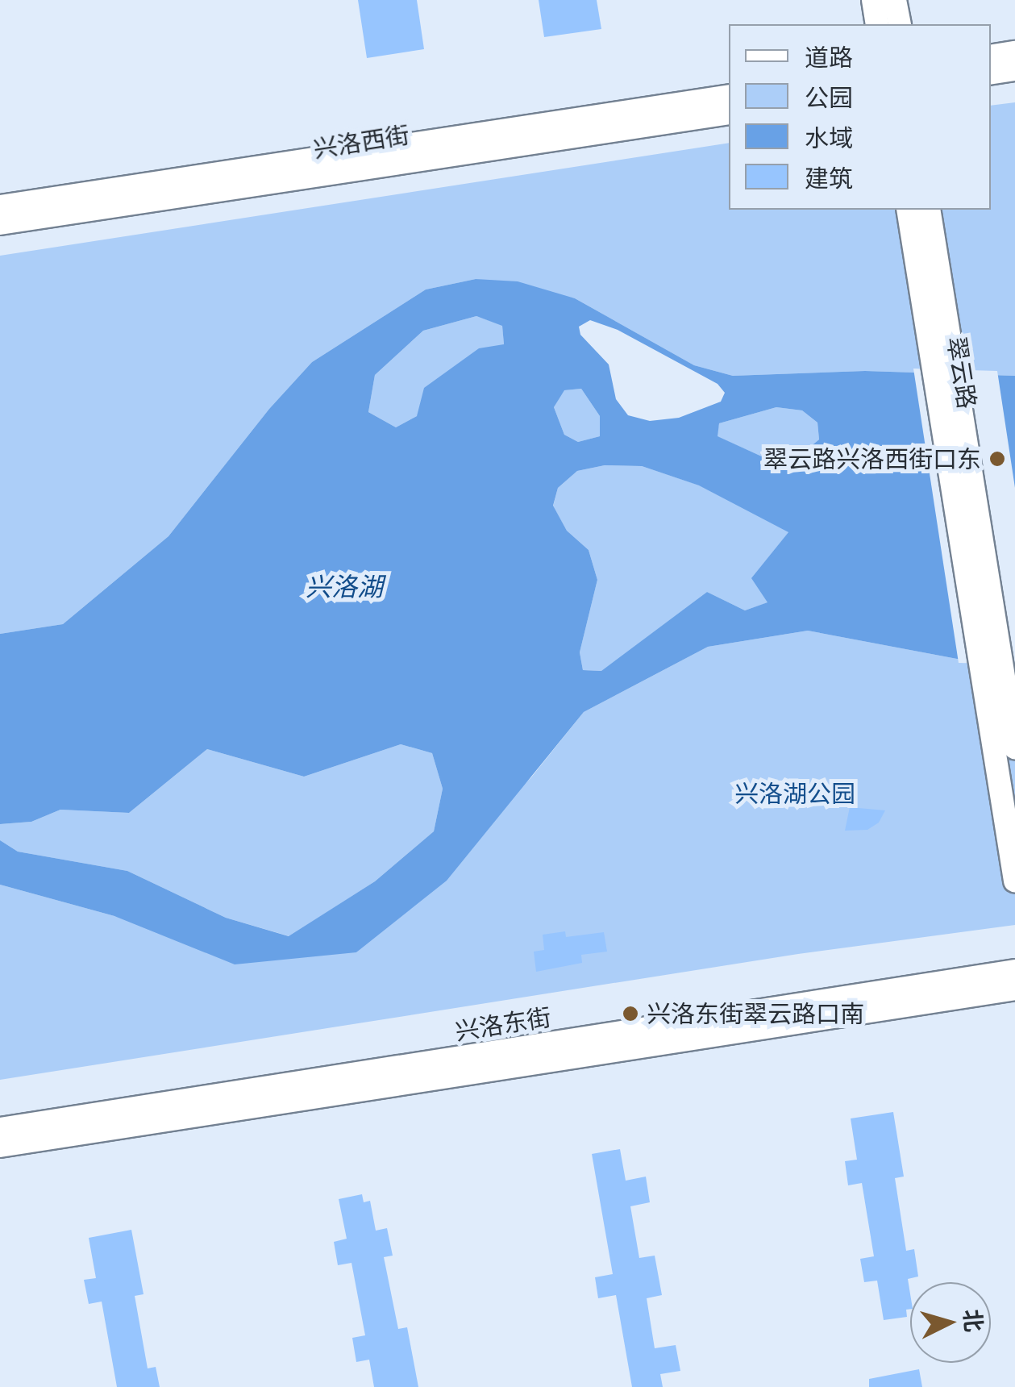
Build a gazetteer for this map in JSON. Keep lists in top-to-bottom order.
{
  "streets": {
    "street": ["兴洛西街", "翠云路", "兴洛东街"]
  },
  "water": ["兴洛湖"],
  "parks": ["兴洛湖公园"],
  "places": ["翠云路兴洛西街口东", "兴洛东街翠云路口南"],
  "legend": [
    "道路",
    "公园",
    "水域",
    "建筑"
  ],
  "north": "right"
}
